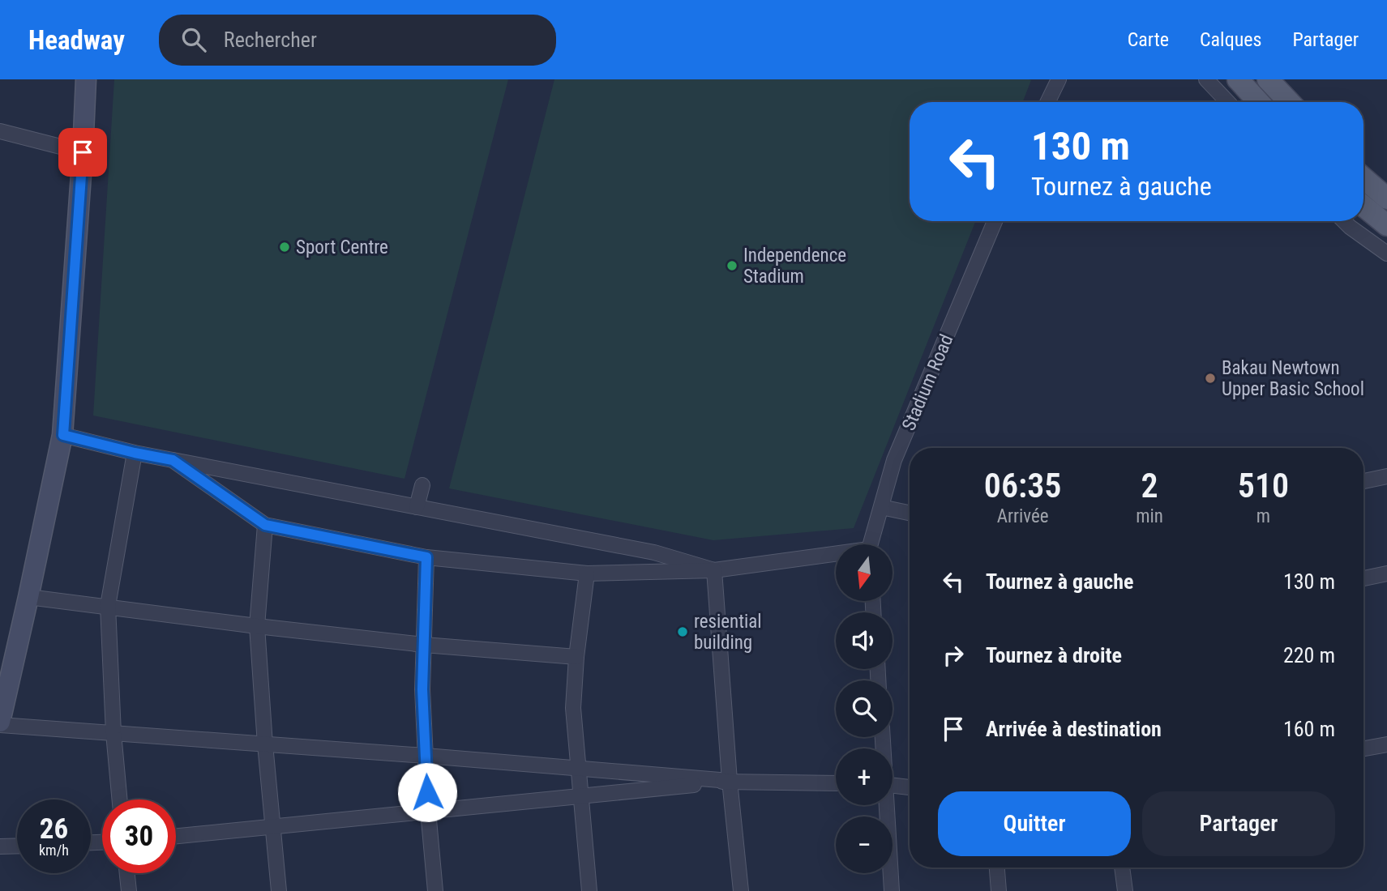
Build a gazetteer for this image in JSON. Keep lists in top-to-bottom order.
{
  "streets": {
    "street": ["Stadium Road"]
  },
  "places": [
    "Sport Centre",
    "Independence Stadium",
    "Bakau Newtown Upper Basic School",
    "resiential building"
  ],
  "north": "bottom",
  "page": {
    "header": "Headway",
    "search": "Rechercher",
    "nav": ["Carte", "Calques", "Partager"],
    "turn": ["130 m", "Tournez à gauche"],
    "eta": [
      "06:35",
      "Arrivée",
      "2",
      "min",
      "510",
      "m"
    ],
    "map_buttons": ["+", "−"],
    "list": [
      {
        "name": "Tournez à gauche",
        "value": "130 m"
      },
      {
        "name": "Tournez à droite",
        "value": "220 m"
      },
      {
        "name": "Arrivée à destination",
        "value": "160 m"
      }
    ],
    "buttons": ["Quitter", "Partager"],
    "speed": "26 km/h",
    "limit": "30"
  }
}
